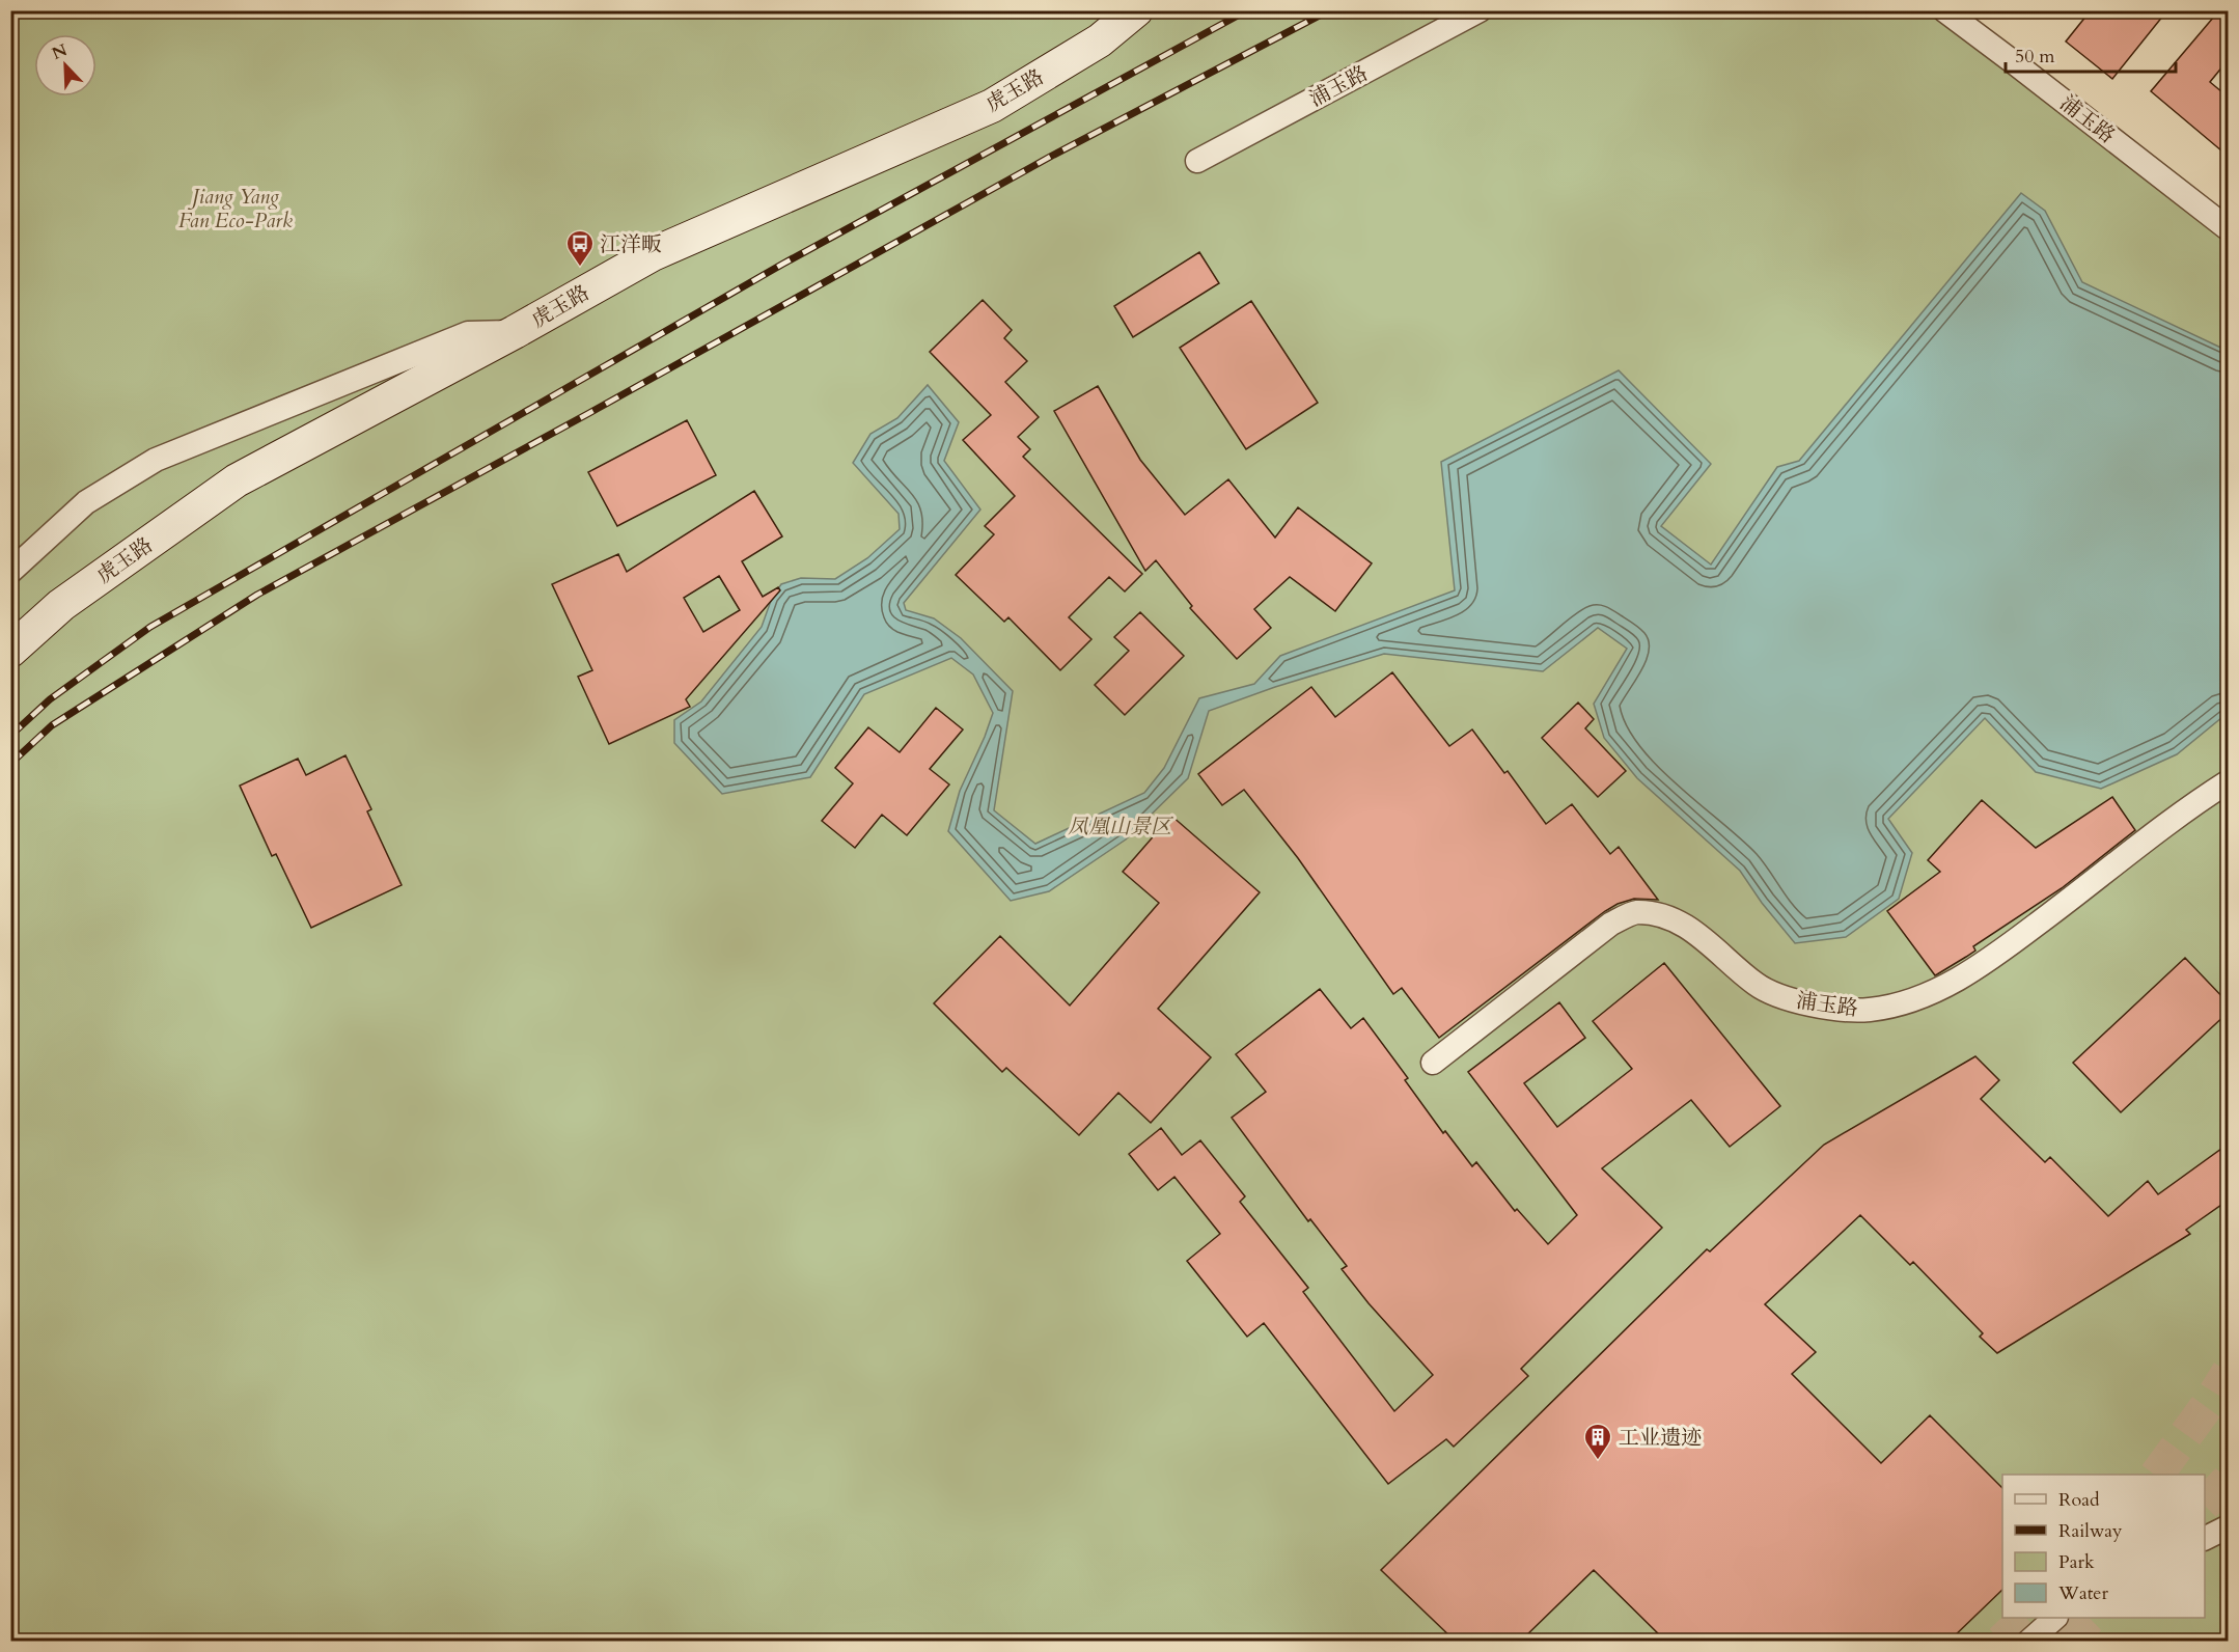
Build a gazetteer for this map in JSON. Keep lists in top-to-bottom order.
{
  "streets": {
    "street": ["浦玉路", "虎玉路"]
  },
  "parks": ["Jiang Yang Fan Eco-Park", "凤凰山景区"],
  "places": {
    "bus stop": ["江洋畈"],
    "building": ["工业遗迹"]
  },
  "legend": [
    "Road",
    "Railway",
    "Park",
    "Water"
  ],
  "scale_bar": "50 m",
  "north": "top left"
}
